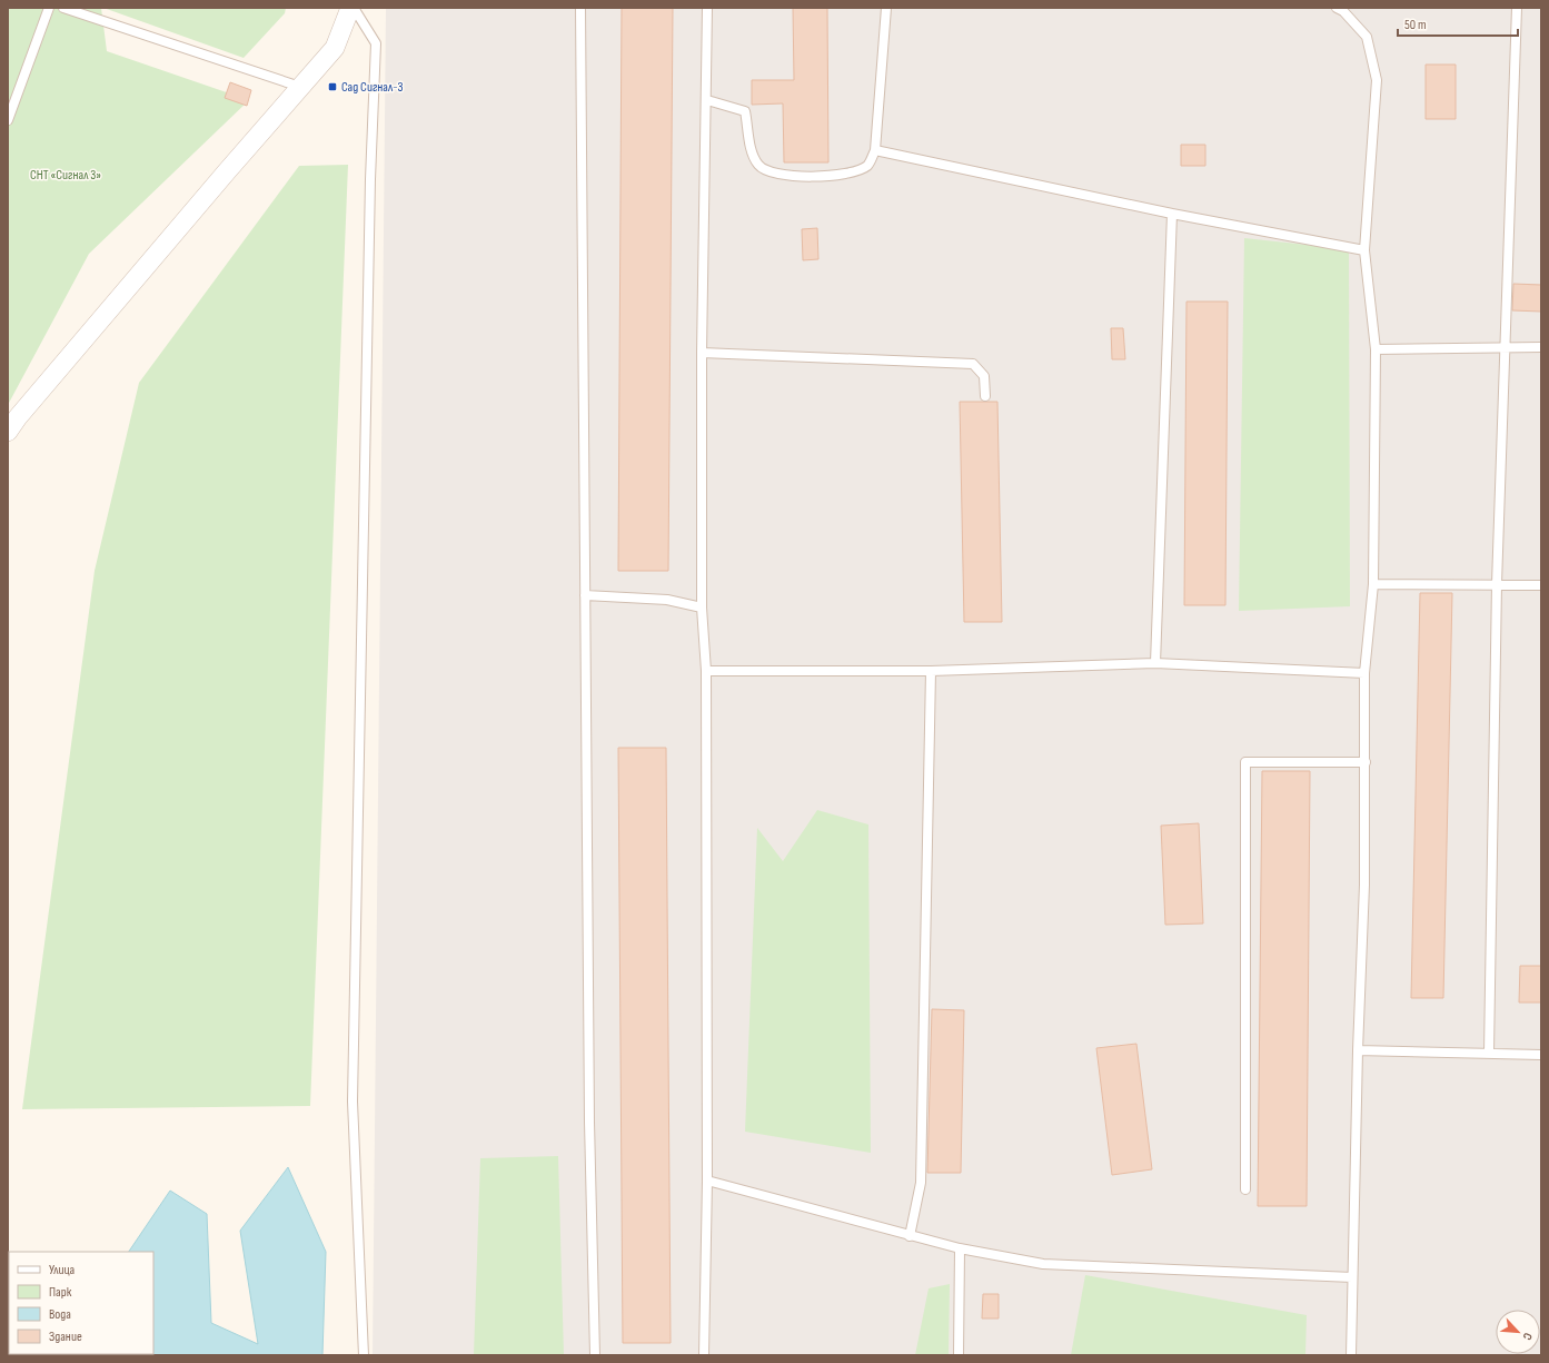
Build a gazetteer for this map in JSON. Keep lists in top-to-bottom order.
{
  "parks": ["СНТ «Сигнал 3»"],
  "places": {
    "transit": ["Сад Сигнал-3"]
  },
  "legend": [
    "Улица",
    "Парк",
    "Вода",
    "Здание"
  ],
  "scale_bar": "50 m",
  "north": "bottom right"
}
